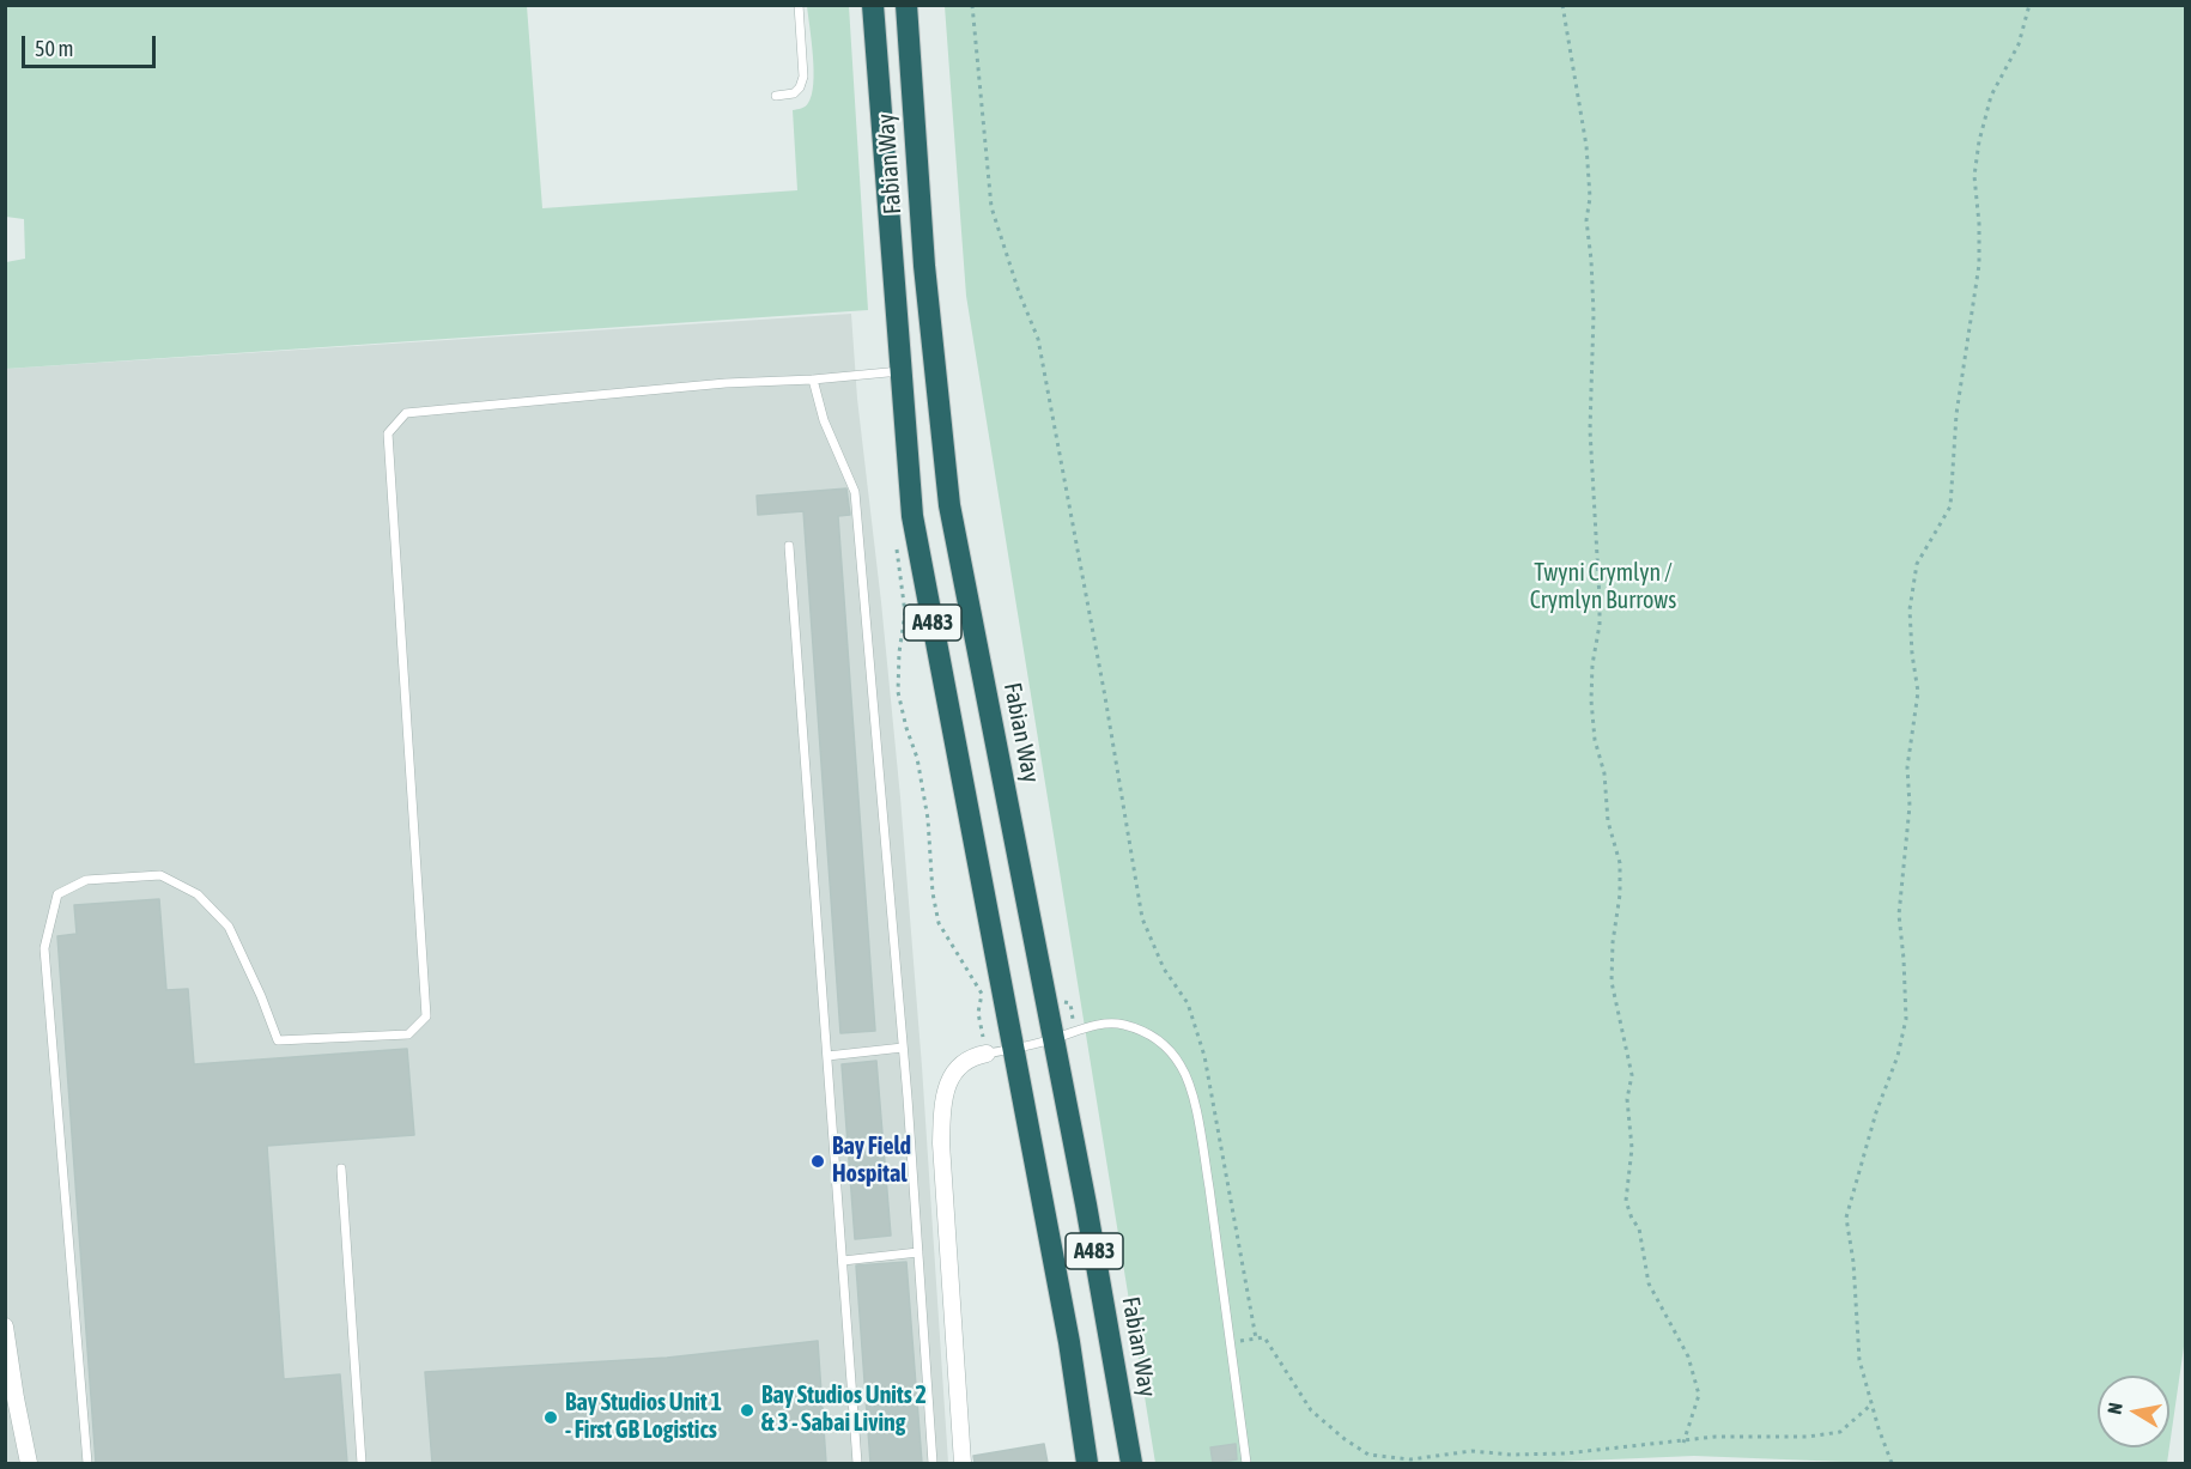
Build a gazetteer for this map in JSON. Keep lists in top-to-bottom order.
{
  "streets": {
    "highway": ["Fabian Way", "A483"]
  },
  "parks": ["Twyni Crymlyn / Crymlyn Burrows"],
  "places": ["Bay Field Hospital", "Bay Studios Units 2 & 3 - Sabai Living", "Bay Studios Unit 1 - First GB Logistics"],
  "scale_bar": "50 m",
  "north": "left"
}
